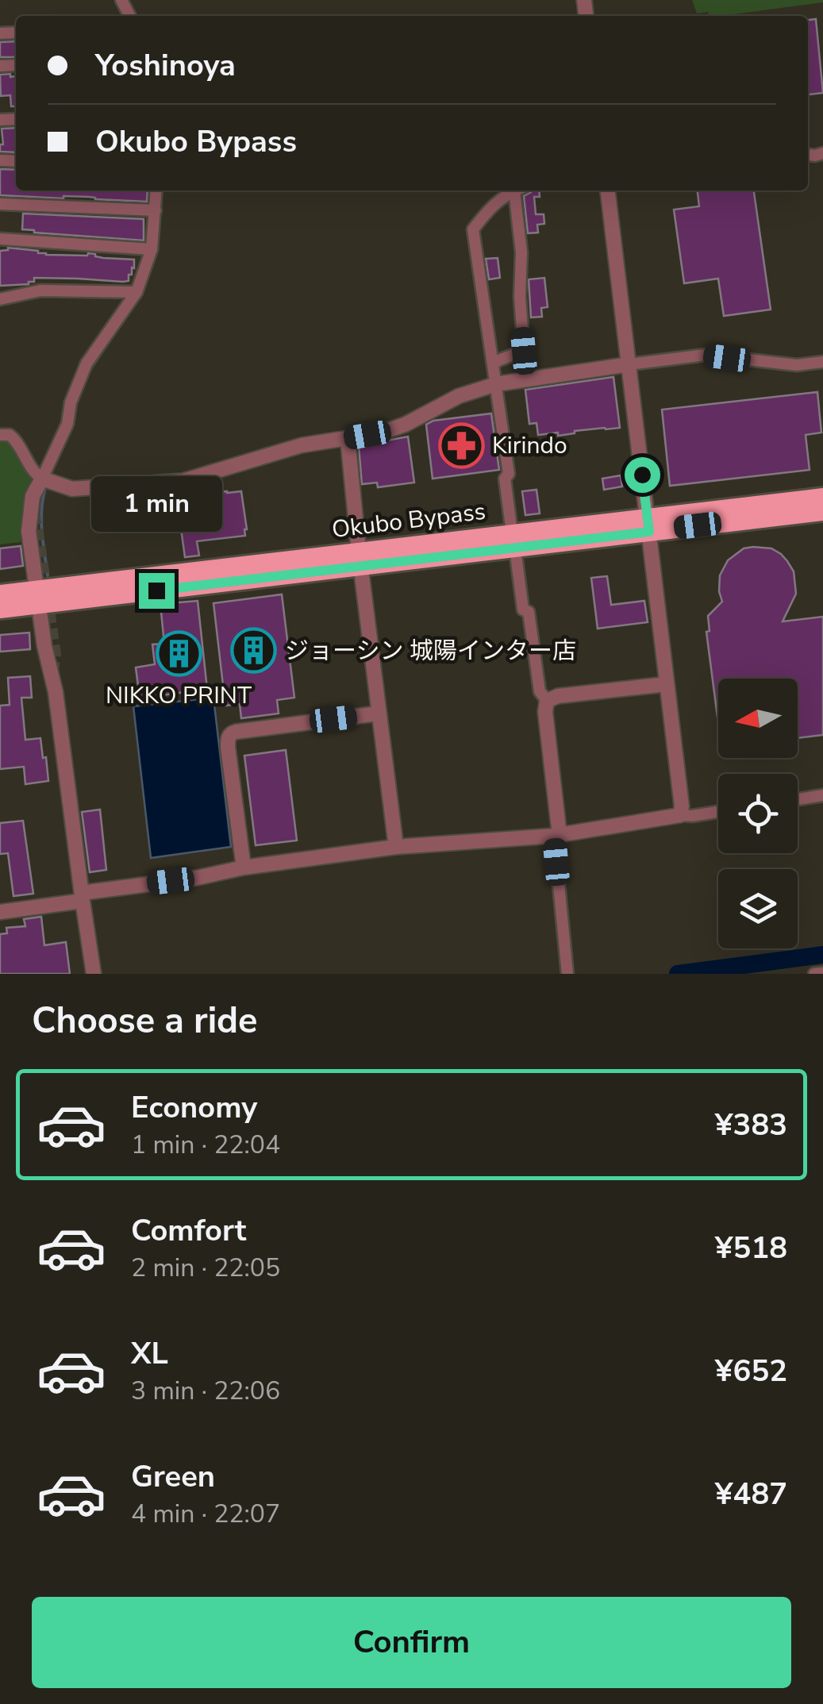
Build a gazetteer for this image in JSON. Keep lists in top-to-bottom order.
{
  "streets": {
    "highway": ["Okubo Bypass"]
  },
  "places": {
    "pharmacy": ["Kirindo"],
    "building": ["ジョーシン 城陽インター店", "NIKKO PRINT"]
  },
  "north": "left",
  "page": {
    "banner": ["Yoshinoya", "Okubo Bypass"],
    "bubble": "1 min",
    "heading": "Choose a ride",
    "list": [
      {
        "name": "Economy",
        "note": "1 min · 22:04",
        "value": "¥383"
      },
      {
        "name": "Comfort",
        "note": "2 min · 22:05",
        "value": "¥518"
      },
      {
        "name": "XL",
        "note": "3 min · 22:06",
        "value": "¥652"
      },
      {
        "name": "Green",
        "note": "4 min · 22:07",
        "value": "¥487"
      }
    ],
    "buttons": "Confirm"
  }
}
